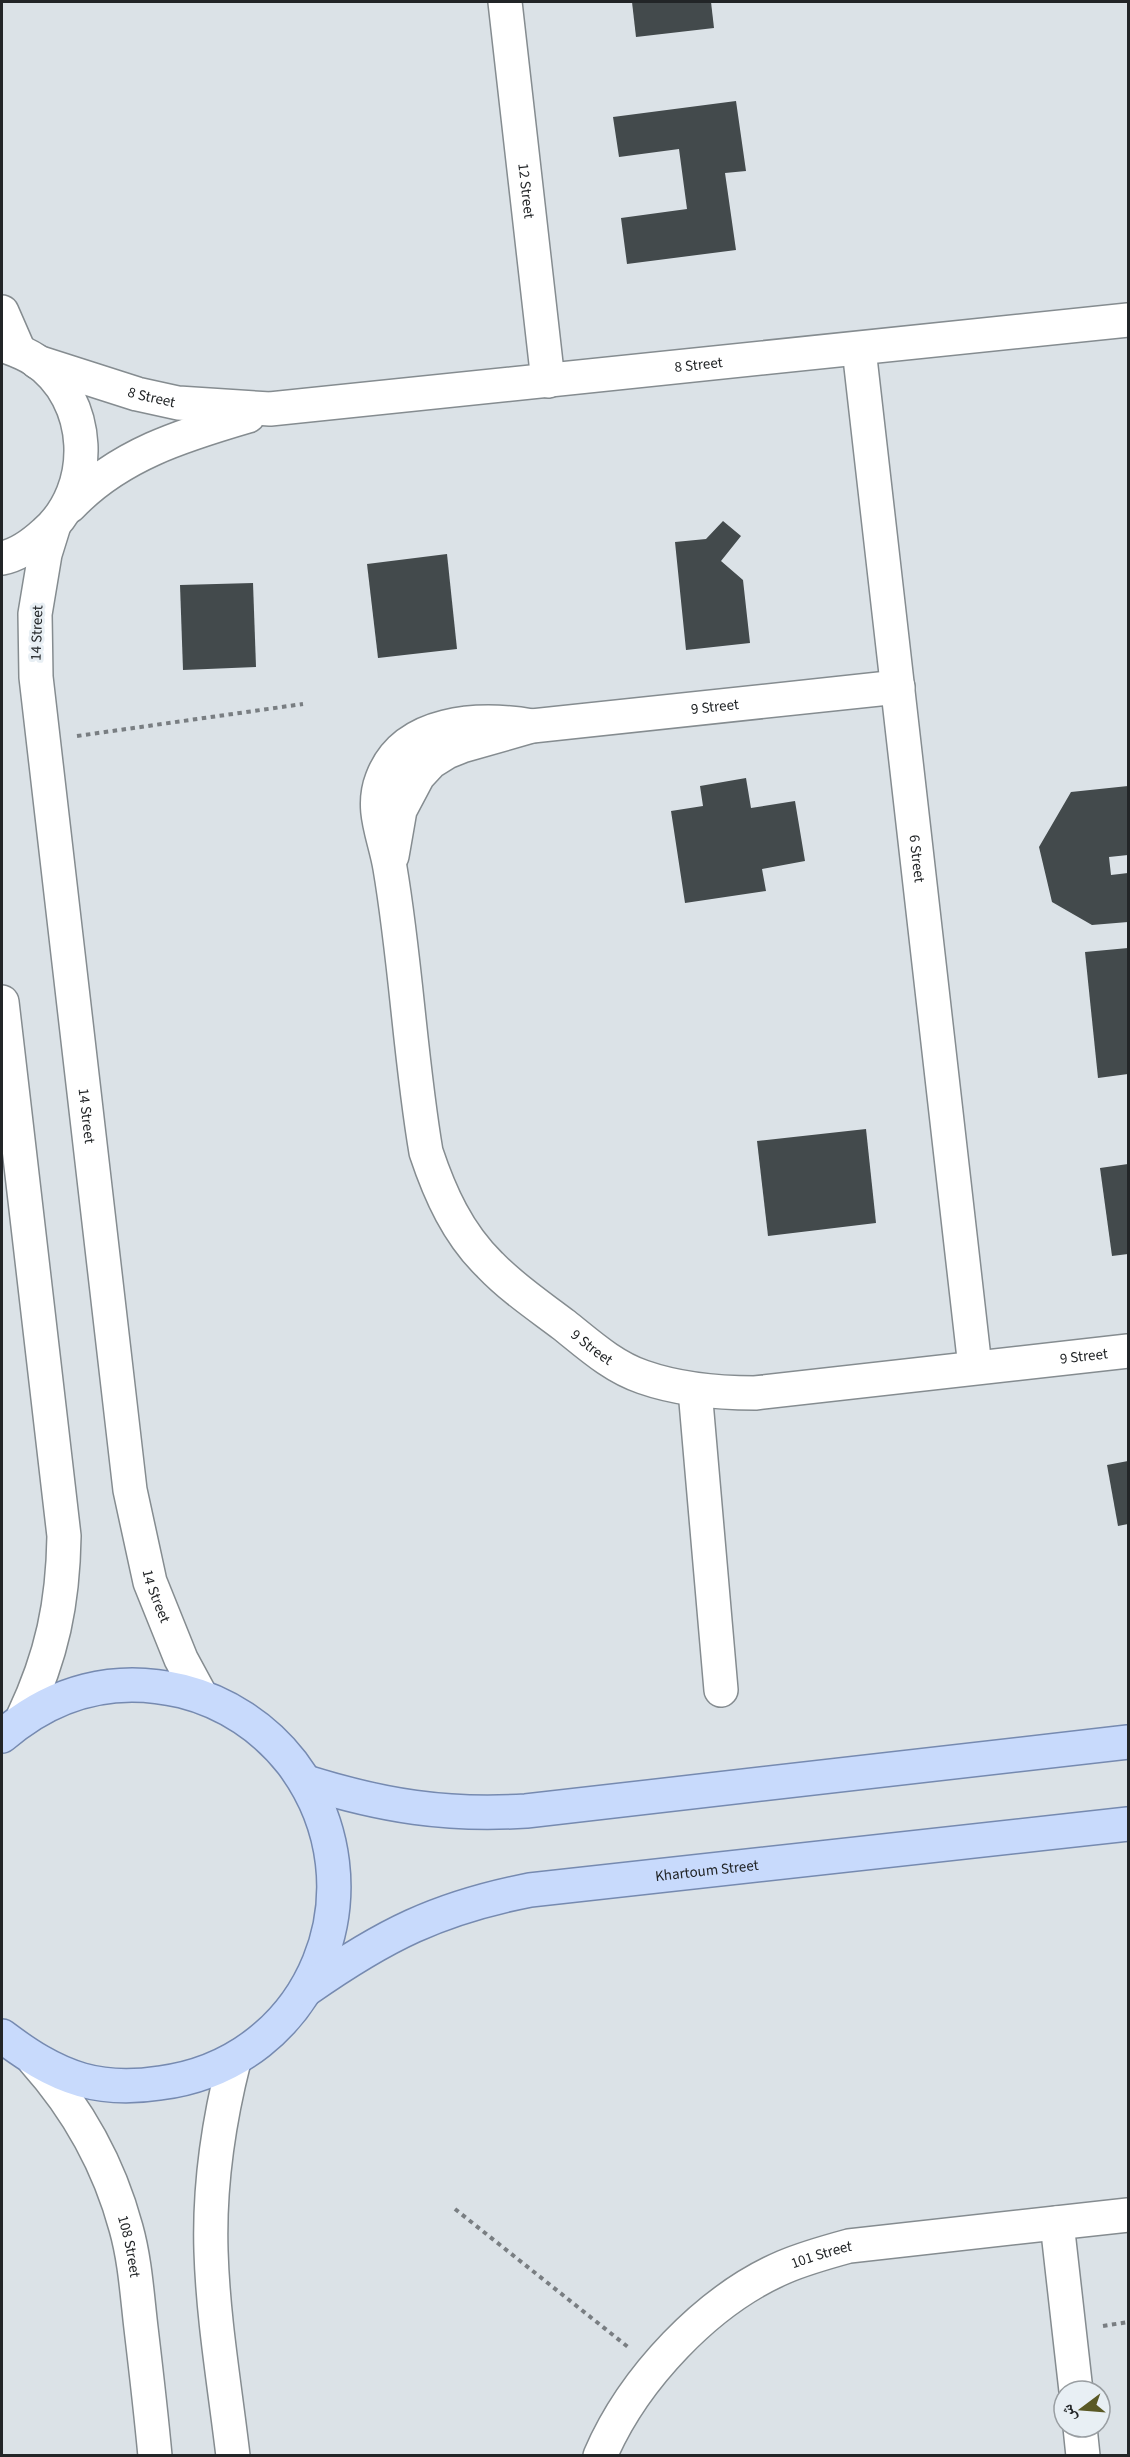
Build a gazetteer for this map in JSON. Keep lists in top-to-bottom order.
{
  "streets": {
    "main road": ["Khartoum Street"],
    "street": [
      "12 Street",
      "8 Street",
      "14 Street",
      "9 Street",
      "6 Street",
      "108 Street",
      "101 Street"
    ]
  },
  "crossings": [
    ["12 Street", "8 Street"],
    ["8 Street", "14 Street"],
    ["8 Street", "6 Street"],
    ["9 Street", "6 Street"]
  ],
  "north": "left"
}
